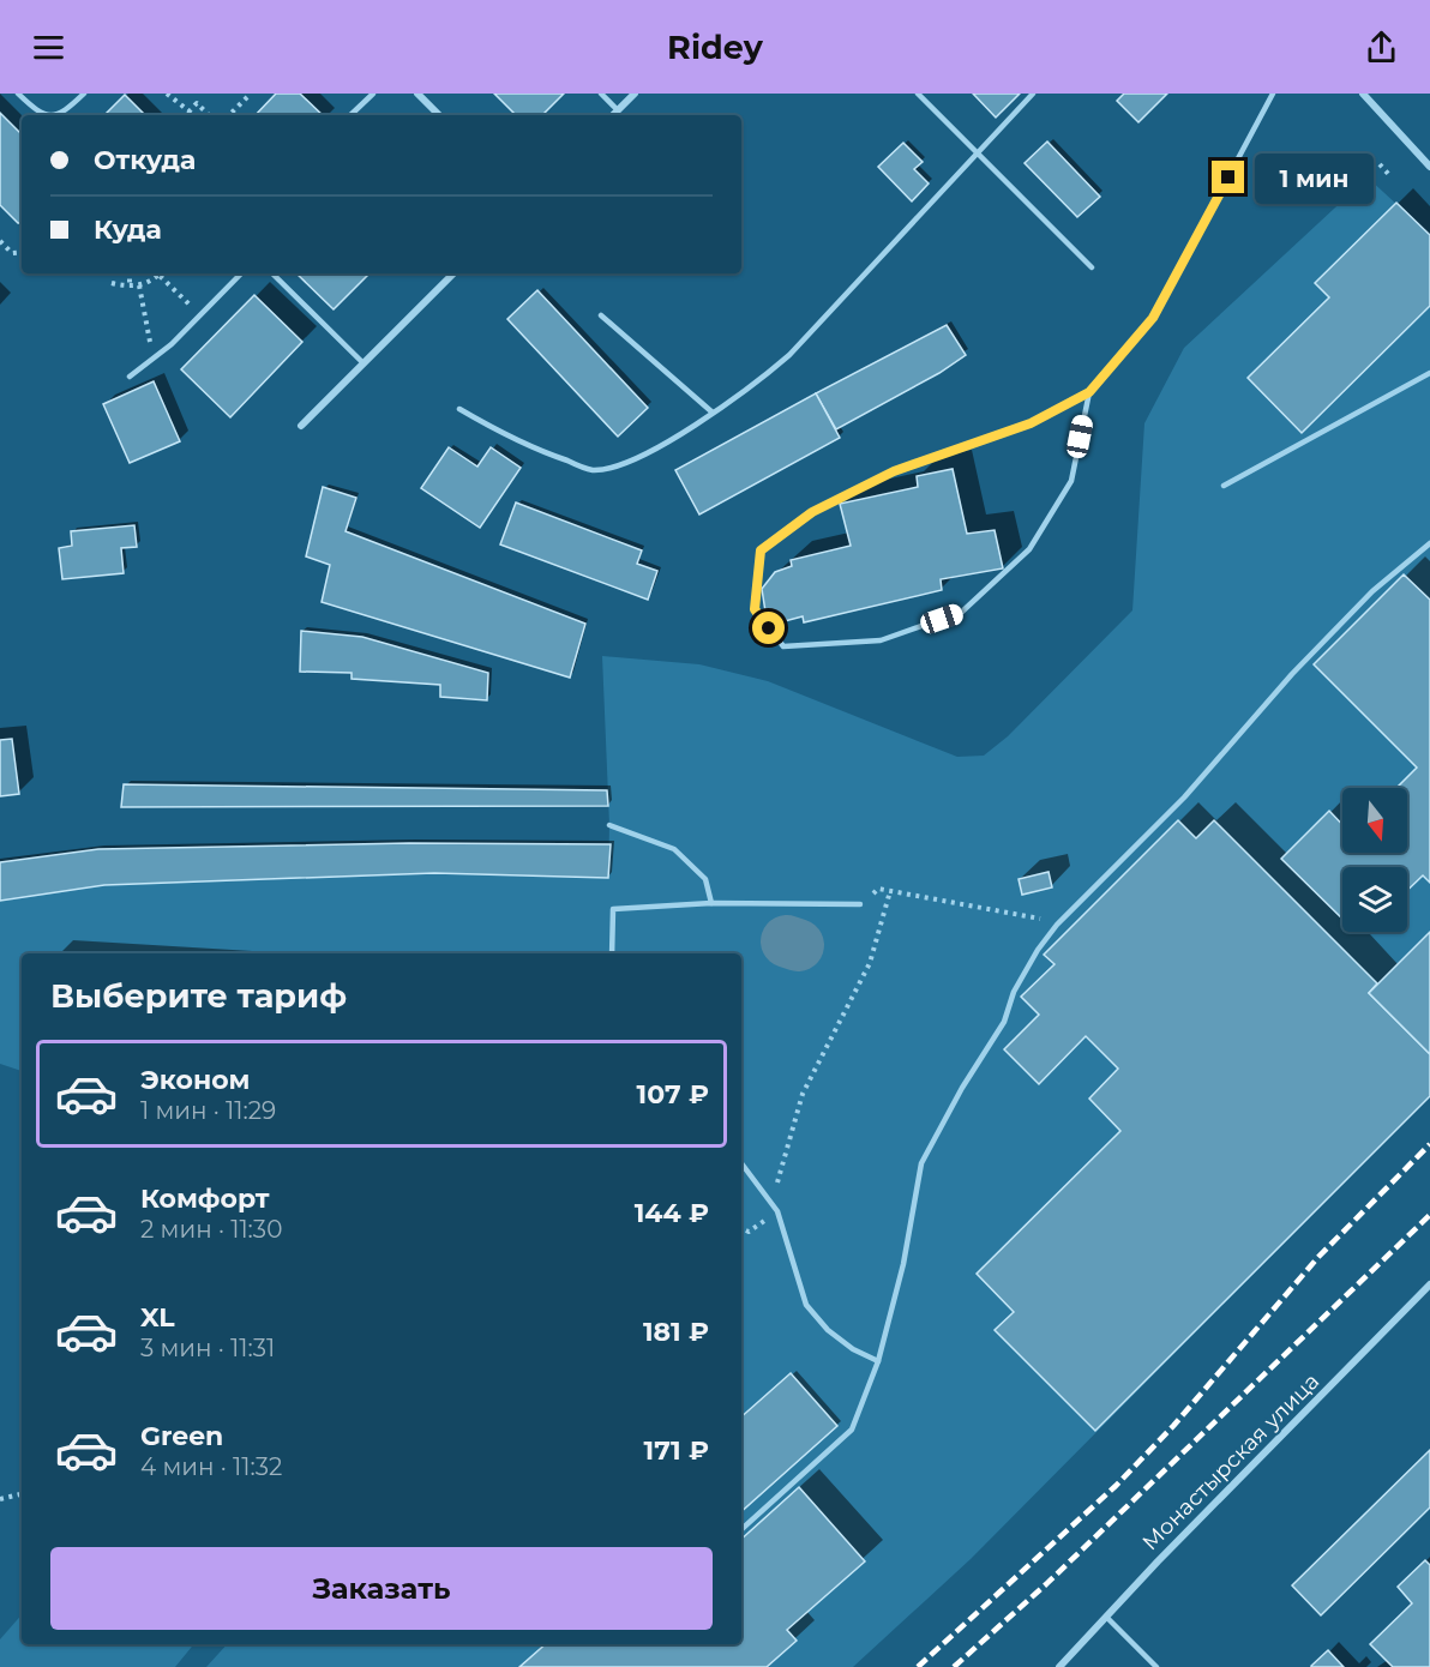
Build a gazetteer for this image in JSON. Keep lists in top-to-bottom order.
{
  "streets": {
    "street": ["Монастырская улица"]
  },
  "north": "bottom",
  "page": {
    "header": "Ridey",
    "banner": ["Откуда", "Куда"],
    "bubble": "1 мин",
    "heading": "Выберите тариф",
    "list": [
      {
        "name": "Эконом",
        "note": "1 мин · 11:29",
        "value": "107 ₽"
      },
      {
        "name": "Комфорт",
        "note": "2 мин · 11:30",
        "value": "144 ₽"
      },
      {
        "name": "XL",
        "note": "3 мин · 11:31",
        "value": "181 ₽"
      },
      {
        "name": "Green",
        "note": "4 мин · 11:32",
        "value": "171 ₽"
      }
    ],
    "buttons": "Заказать"
  }
}
